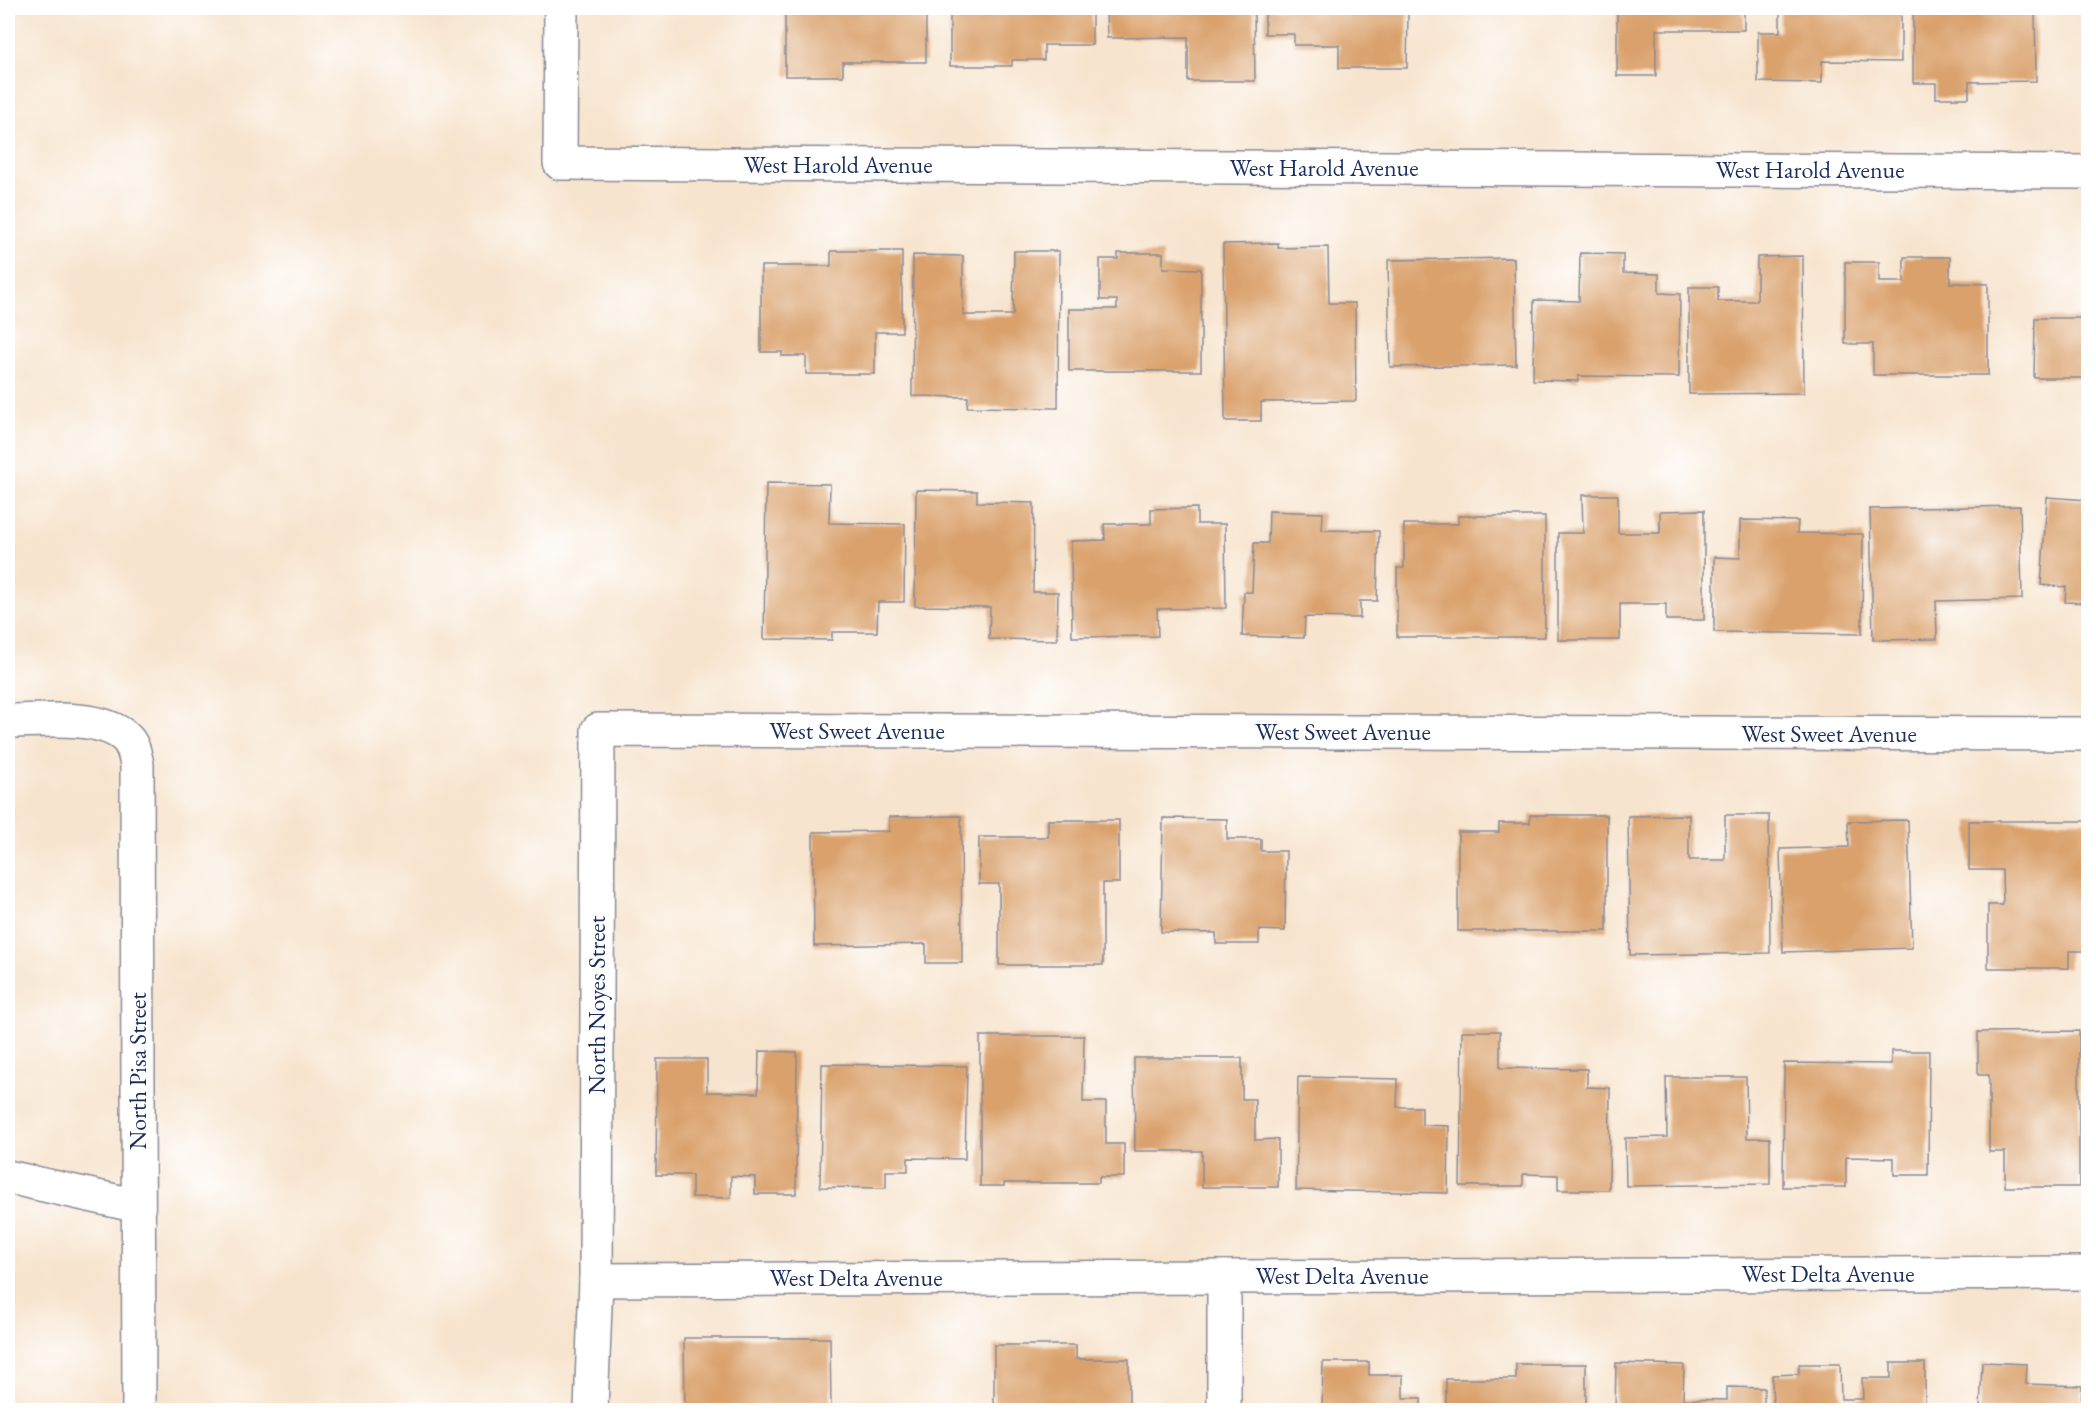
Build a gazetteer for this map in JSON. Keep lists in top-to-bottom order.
{
  "streets": {
    "street": [
      "West Harold Avenue",
      "West Sweet Avenue",
      "North Noyes Street",
      "North Pisa Street",
      "West Delta Avenue"
    ]
  },
  "crossings": [
    ["West Sweet Avenue", "North Noyes Street"],
    ["North Noyes Street", "West Delta Avenue"]
  ]
}
